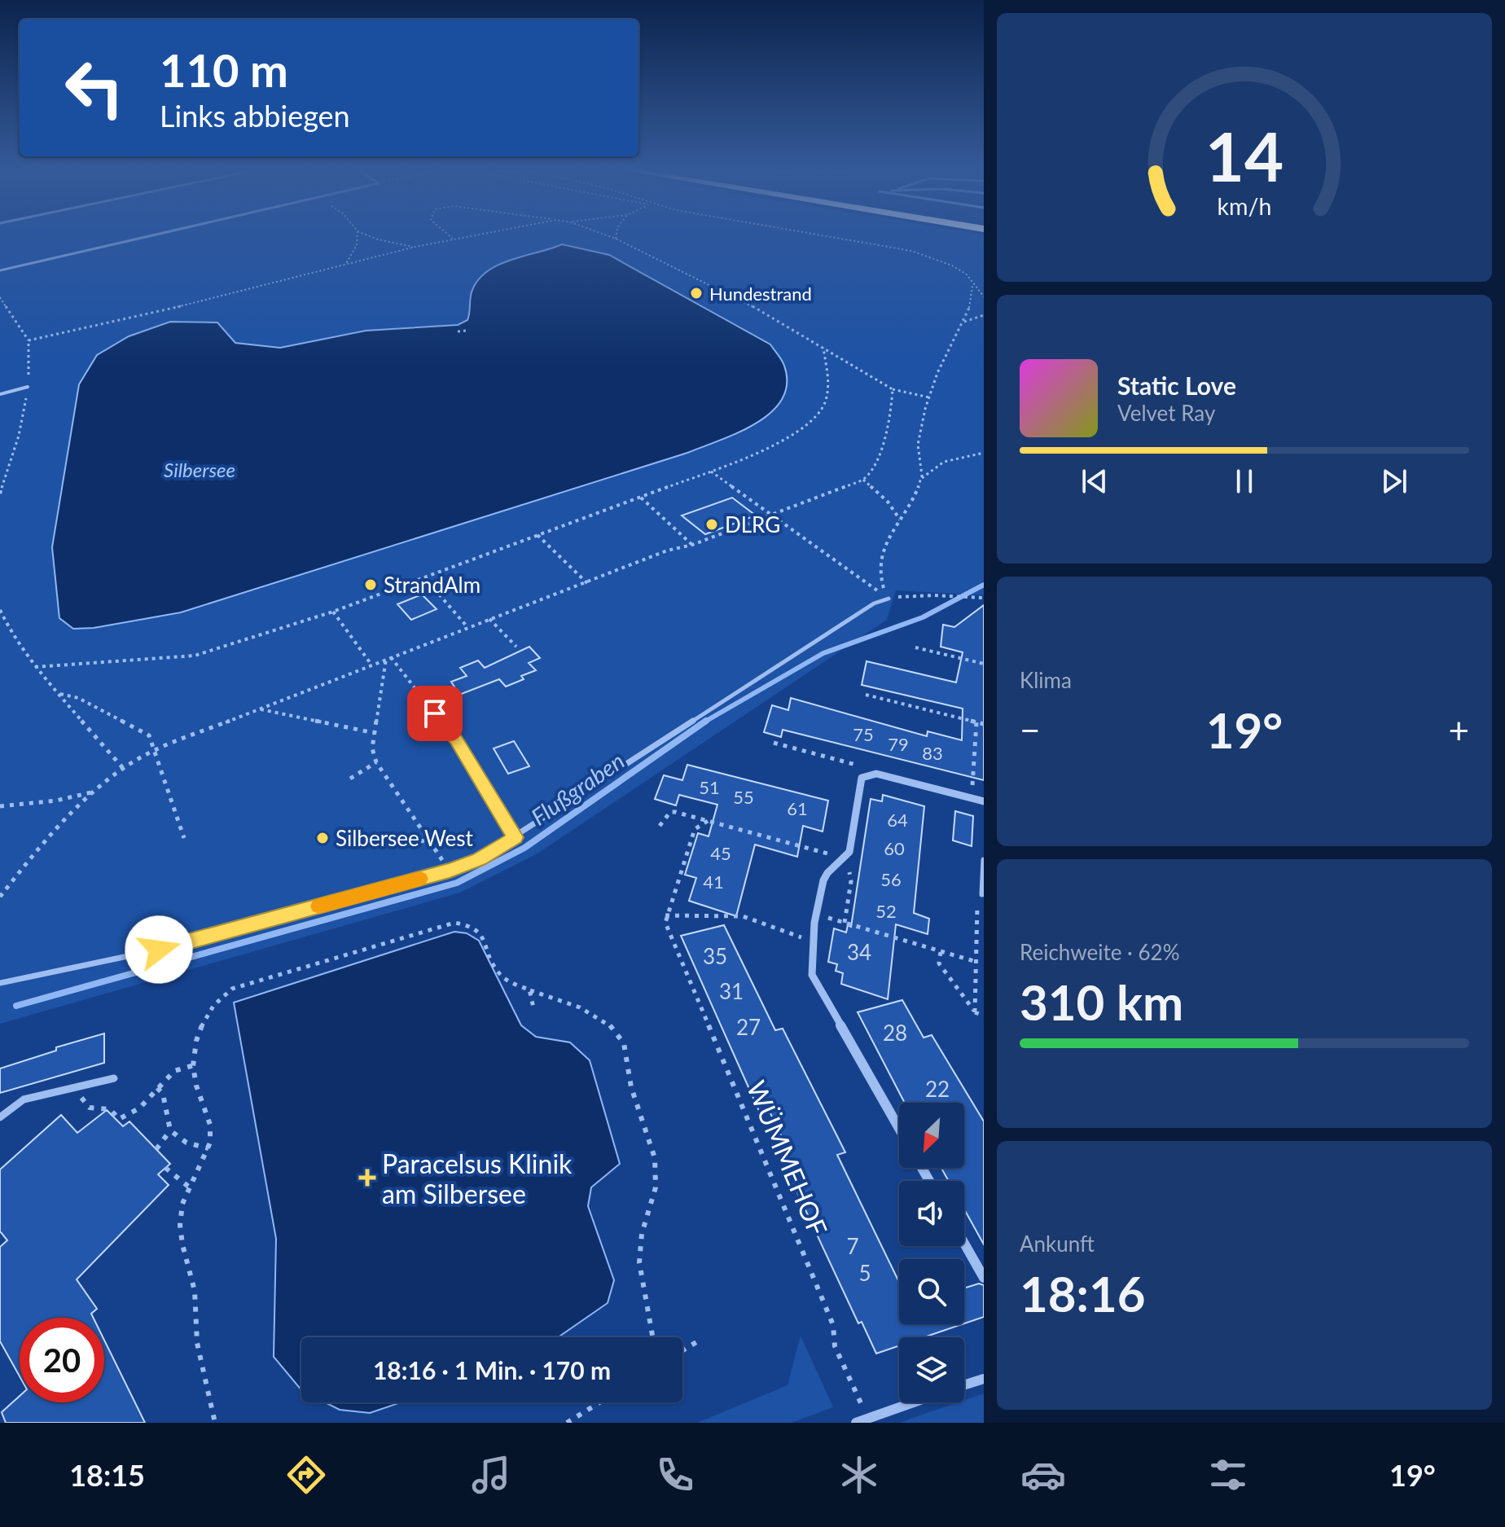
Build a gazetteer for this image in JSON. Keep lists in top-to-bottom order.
{
  "streets": {
    "path": ["WÜMMEHOF"]
  },
  "water": ["Silbersee", "Flußgraben"],
  "places": {
    "other": [
      "Hundestrand",
      "DLRG",
      "StrandAlm",
      "Silbersee West"
    ],
    "health": ["Paracelsus Klinik am Silbersee"]
  },
  "house_numbers": [
    "75",
    "79",
    "83",
    "51",
    "55",
    "61",
    "64",
    "60",
    "45",
    "56",
    "41",
    "52",
    "34",
    "35",
    "31",
    "27",
    "28",
    "22",
    "7",
    "5"
  ],
  "north": "bottom left",
  "page": {
    "turn": ["110 m", "Links abbiegen"],
    "song": ["Static Love", "Velvet Ray"],
    "tile": [
      "Klima",
      ["Reichweite · 62%", "310 km"],
      ["Ankunft", "18:16"]
    ],
    "heat": ["−", "19°", "+"],
    "limit": "20",
    "trip": "18:16 · 1 Min. · 170 m",
    "tabs": ["18:15", "19°"],
    "gauge": ["14", "km/h"]
  }
}
